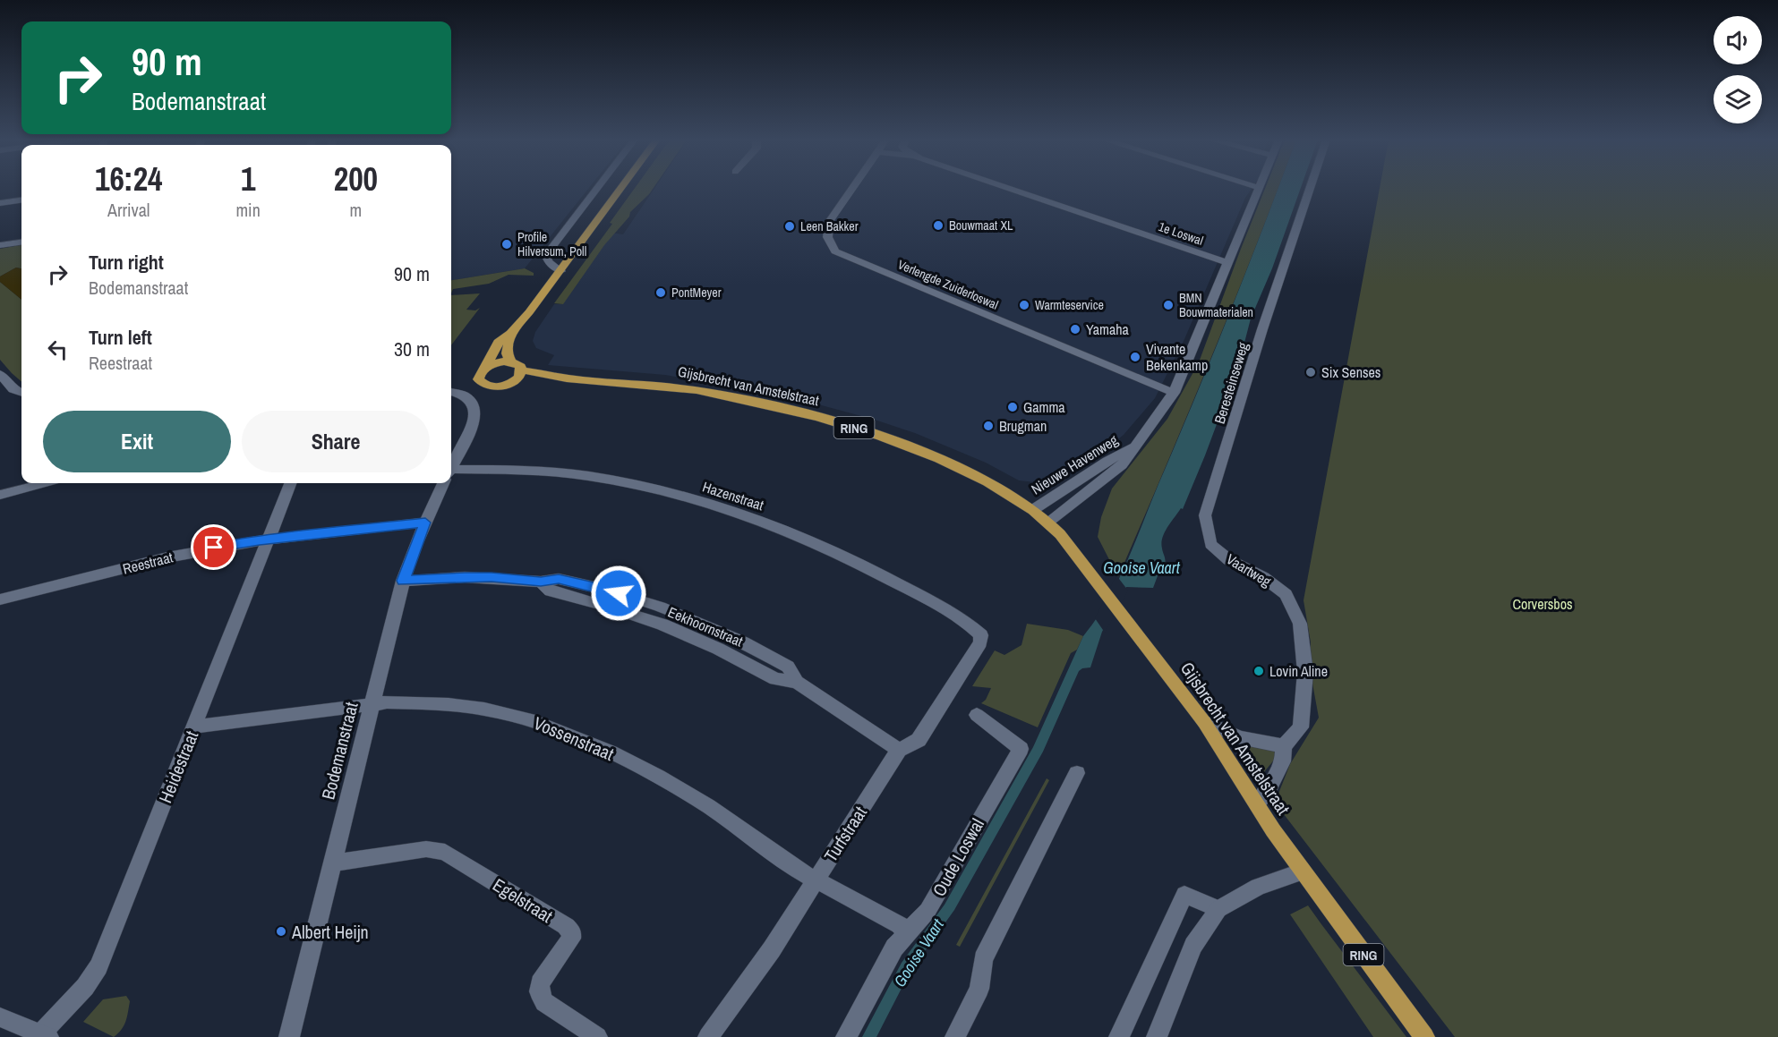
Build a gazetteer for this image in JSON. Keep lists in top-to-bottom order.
{
  "streets": {
    "main road": ["Gijsbrecht van Amstelstraat", "RING"],
    "street": [
      "1e Loswal",
      "Verlengde Zuiderloswal",
      "Beresteinseweg",
      "Nieuwe Havenweg",
      "Hazenstraat",
      "Reestraat",
      "Vaartweg",
      "Eekhoornstraat",
      "Vossenstraat",
      "Bodemanstraat",
      "Heidestraat",
      "Turfstraat",
      "Oude Loswal",
      "Egelstraat"
    ]
  },
  "crossings": [
    ["1e Loswal", "Nieuwe Havenweg"],
    ["Verlengde Zuiderloswal", "Nieuwe Havenweg"],
    ["Beresteinseweg", "Vaartweg"],
    ["Gijsbrecht van Amstelstraat", "RING"],
    ["Gijsbrecht van Amstelstraat", "Nieuwe Havenweg"],
    ["Gijsbrecht van Amstelstraat", "Vaartweg"],
    ["Hazenstraat", "Turfstraat"],
    ["Reestraat", "Bodemanstraat"],
    ["Reestraat", "Heidestraat"],
    ["Eekhoornstraat", "Bodemanstraat"],
    ["Eekhoornstraat", "Turfstraat"],
    ["Vossenstraat", "Bodemanstraat"],
    ["Vossenstraat", "Heidestraat"],
    ["Vossenstraat", "Turfstraat"],
    ["Vossenstraat", "Oude Loswal"],
    ["Bodemanstraat", "Egelstraat"]
  ],
  "water": ["Gooise Vaart"],
  "parks": ["Corversbos"],
  "places": [
    "Bouwmaat XL",
    "Leen Bakker",
    "Profile Hilversum, Poll",
    "PontMeyer",
    "Warmteservice",
    "BMN Bouwmaterialen",
    "Yamaha",
    "Vivante Bekenkamp",
    "Six Senses",
    "Gamma",
    "Brugman",
    "Lovin Aline",
    "Albert Heijn"
  ],
  "page": {
    "turn": ["90 m", "Bodemanstraat"],
    "eta": [
      "16:24",
      "Arrival",
      "1",
      "min",
      "200",
      "m"
    ],
    "list": [
      {
        "name": "Turn right",
        "note": "Bodemanstraat",
        "value": "90 m"
      },
      {
        "name": "Turn left",
        "note": "Reestraat",
        "value": "30 m"
      }
    ],
    "buttons": ["Exit", "Share"]
  }
}
